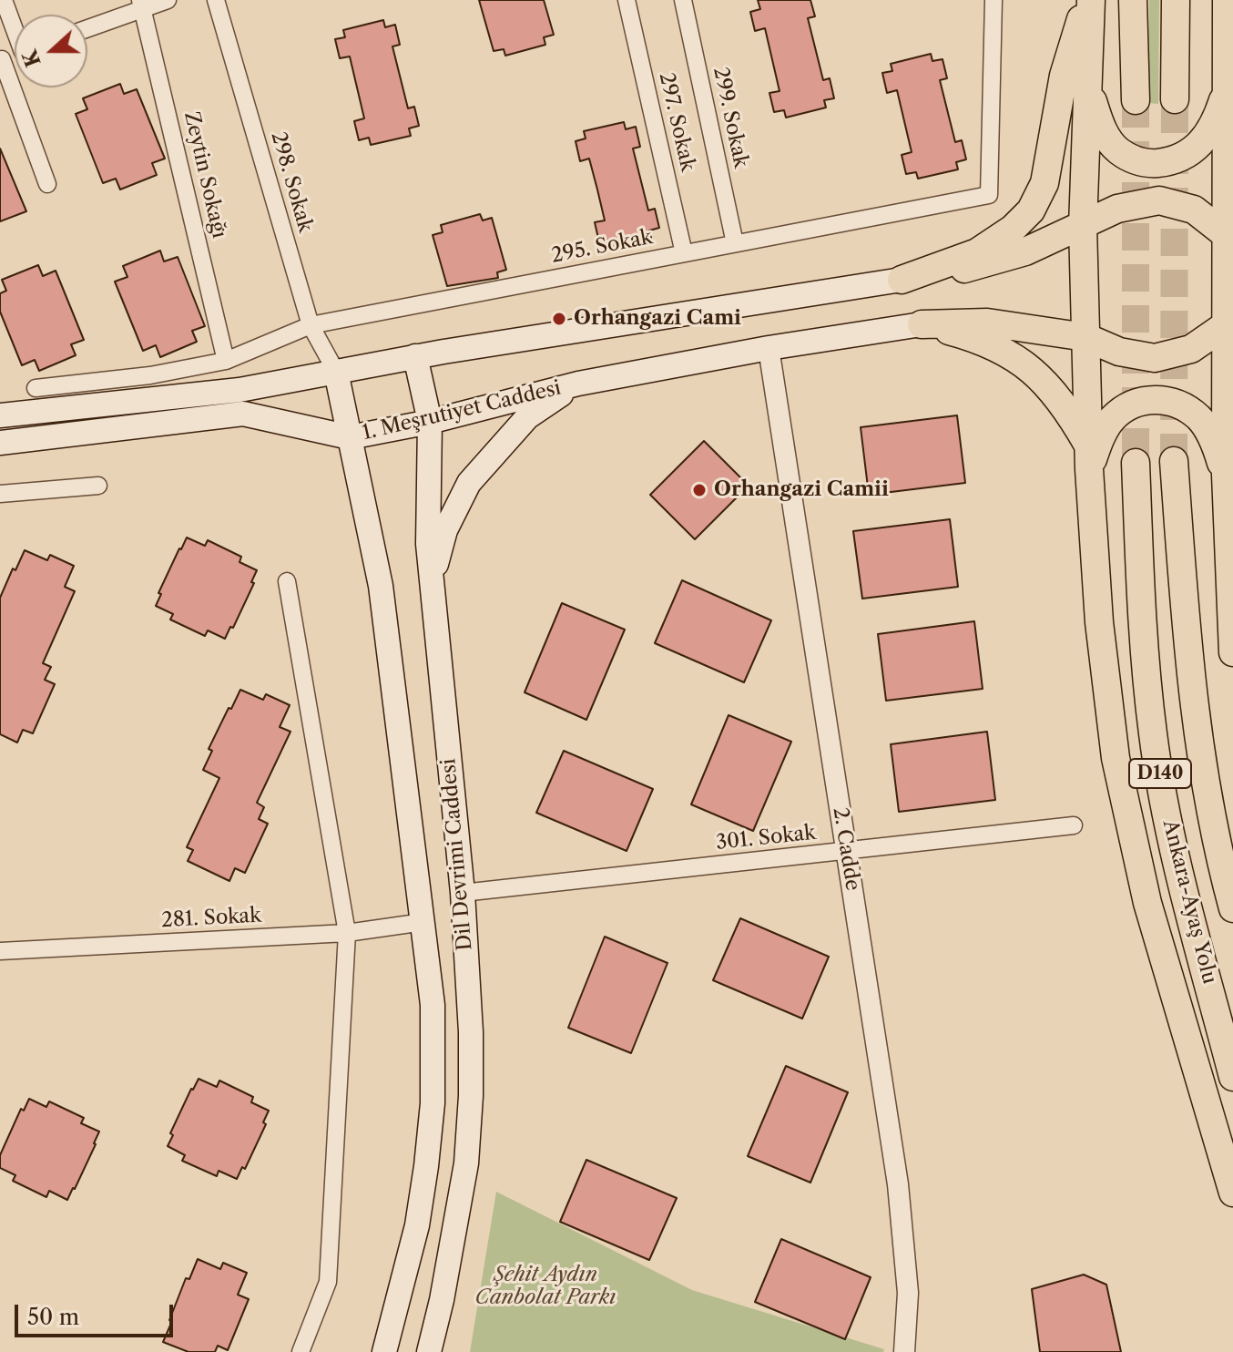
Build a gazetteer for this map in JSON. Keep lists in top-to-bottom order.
{
  "streets": {
    "highway": ["D140", "Ankara-Ayaş Yolu"],
    "main road": ["1. Meşrutiyet Caddesi", "Dil Devrimi Caddesi"],
    "street": [
      "299. Sokak",
      "297. Sokak",
      "Zeytin Sokağı",
      "298. Sokak",
      "295. Sokak",
      "301. Sokak",
      "2. Cadde",
      "281. Sokak"
    ]
  },
  "crossings": [
    ["299. Sokak", "295. Sokak"],
    ["297. Sokak", "295. Sokak"],
    ["Zeytin Sokağı", "295. Sokak"],
    ["298. Sokak", "295. Sokak"],
    ["298. Sokak", "Dil Devrimi Caddesi"],
    ["1. Meşrutiyet Caddesi", "2. Cadde"],
    ["1. Meşrutiyet Caddesi", "Dil Devrimi Caddesi"],
    ["301. Sokak", "2. Cadde"],
    ["301. Sokak", "Dil Devrimi Caddesi"],
    ["Dil Devrimi Caddesi", "281. Sokak"]
  ],
  "parks": ["Şehit Aydın Canbolat Parkı"],
  "places": ["Orhangazi Cami", "Orhangazi Camii"],
  "scale_bar": "50 m",
  "north": "left"
}
